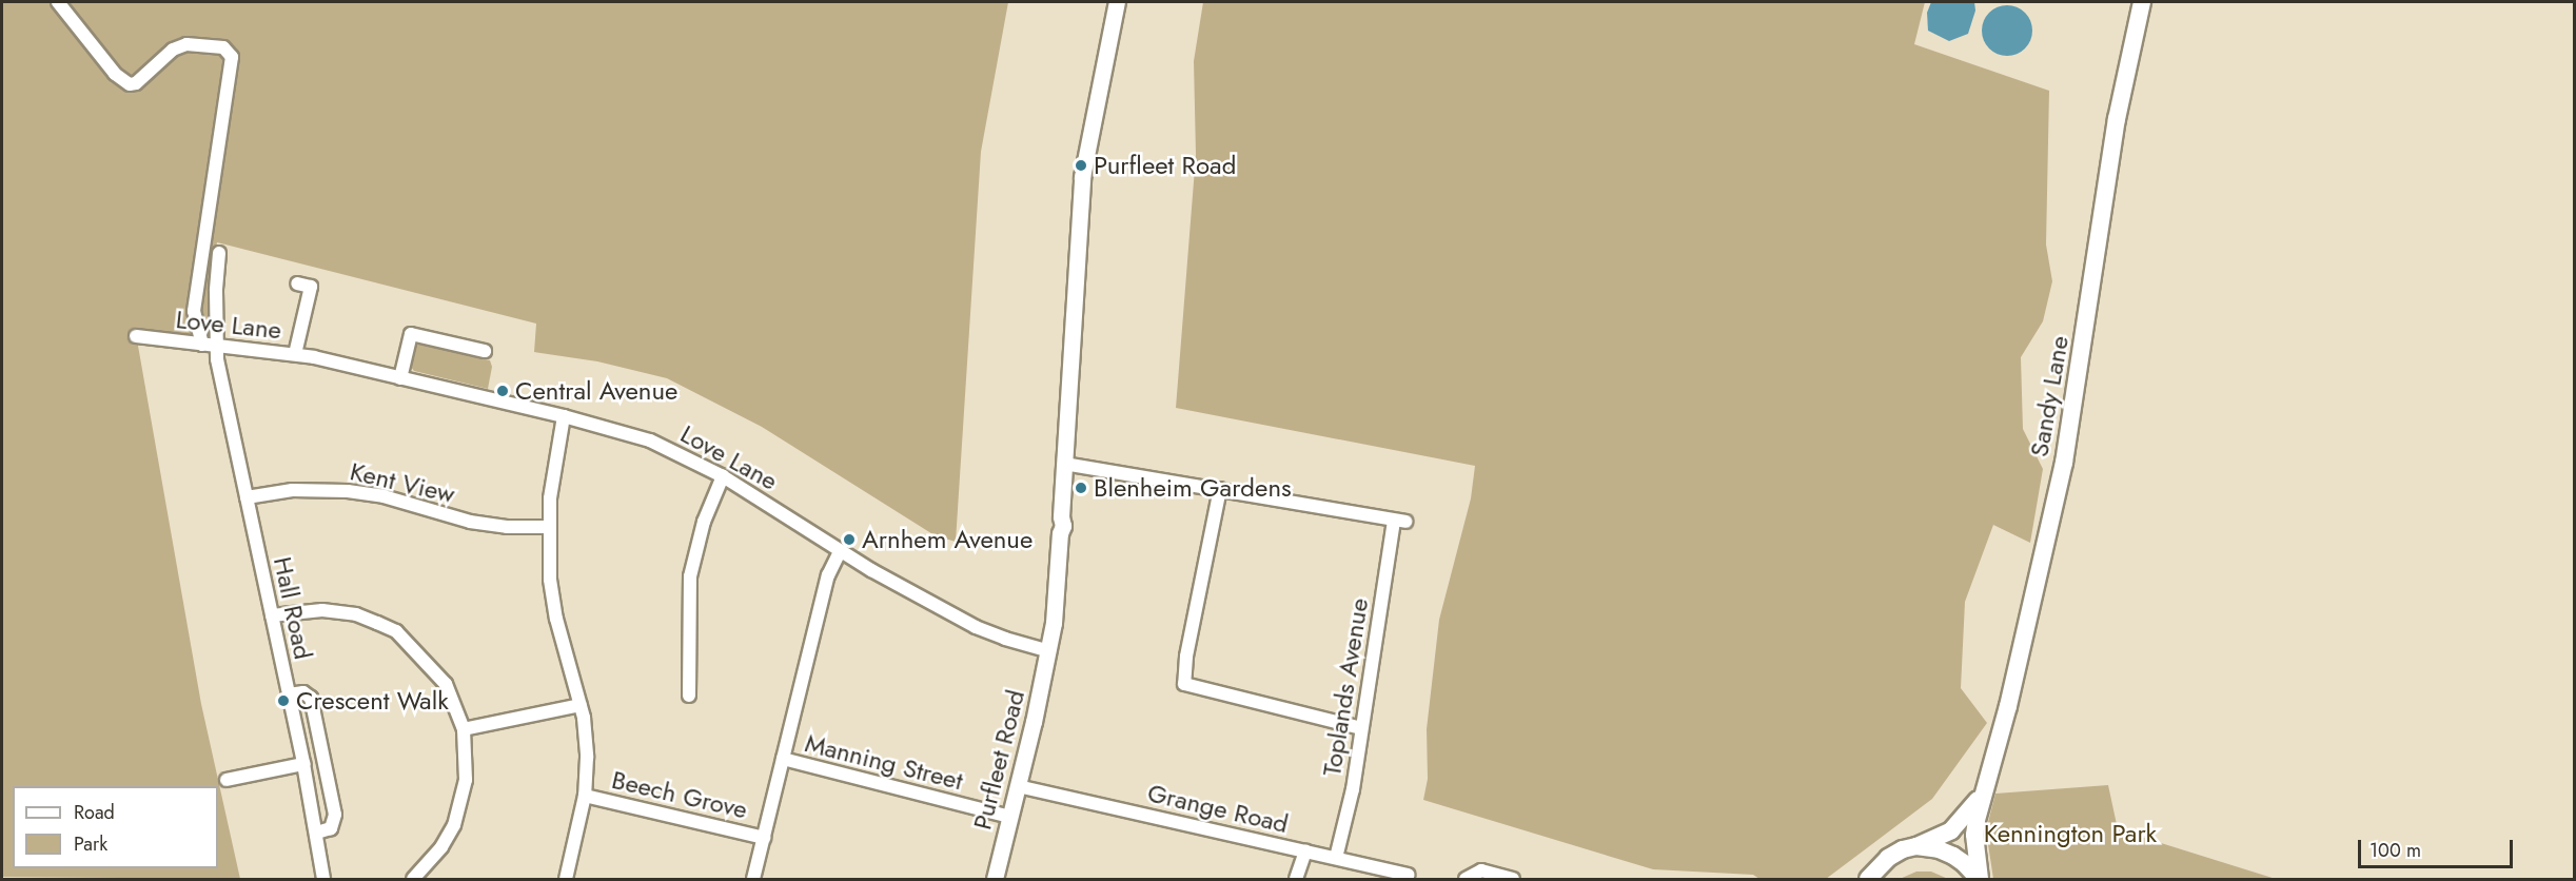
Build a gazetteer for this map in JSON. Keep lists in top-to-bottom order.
{
  "streets": {
    "main road": ["Sandy Lane"],
    "street": [
      "Love Lane",
      "Kent View",
      "Hall Road",
      "Toplands Avenue",
      "Purfleet Road",
      "Manning Street",
      "Beech Grove",
      "Grange Road"
    ]
  },
  "crossings": [
    ["Love Lane", "Hall Road"],
    ["Love Lane", "Purfleet Road"],
    ["Kent View", "Hall Road"],
    ["Toplands Avenue", "Grange Road"],
    ["Purfleet Road", "Manning Street"],
    ["Purfleet Road", "Grange Road"]
  ],
  "parks": ["Kennington Park"],
  "places": [
    "Purfleet Road",
    "Central Avenue",
    "Blenheim Gardens",
    "Arnhem Avenue",
    "Crescent Walk"
  ],
  "legend": ["Road", "Park"],
  "scale_bar": "100 m"
}
